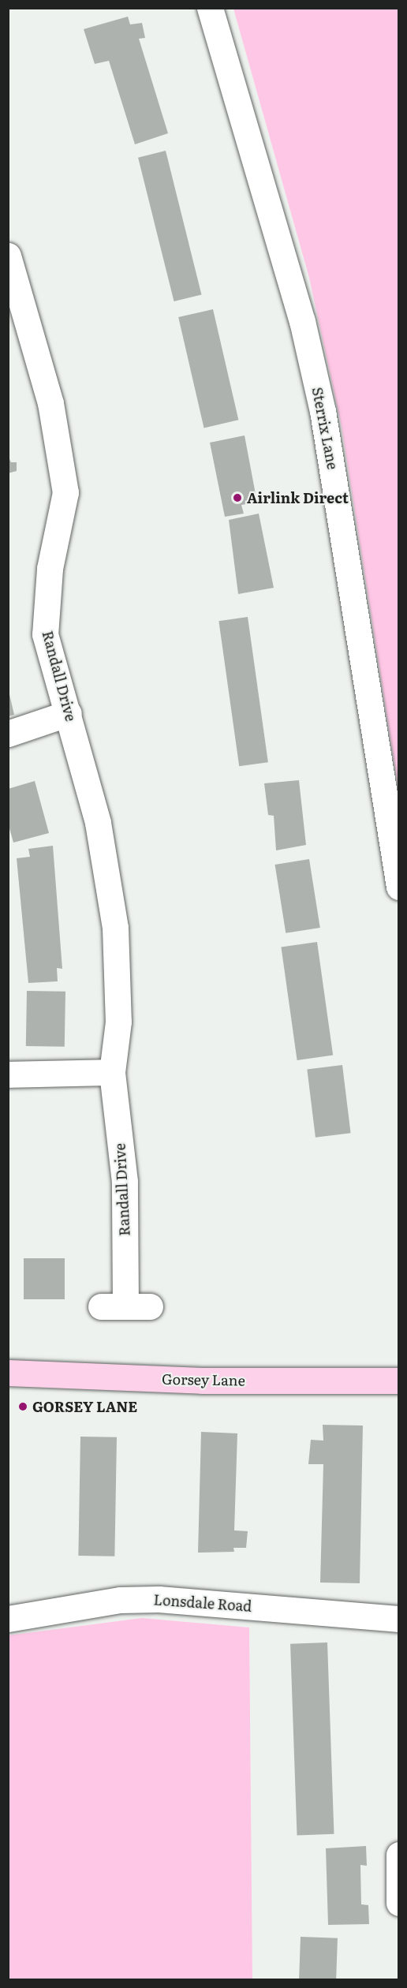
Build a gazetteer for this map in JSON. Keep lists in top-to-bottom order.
{
  "streets": {
    "main road": ["Gorsey Lane"],
    "street": ["Sterrix Lane", "Randall Drive", "Lonsdale Road"]
  },
  "places": ["Airlink Direct", "GORSEY LANE"]
}
